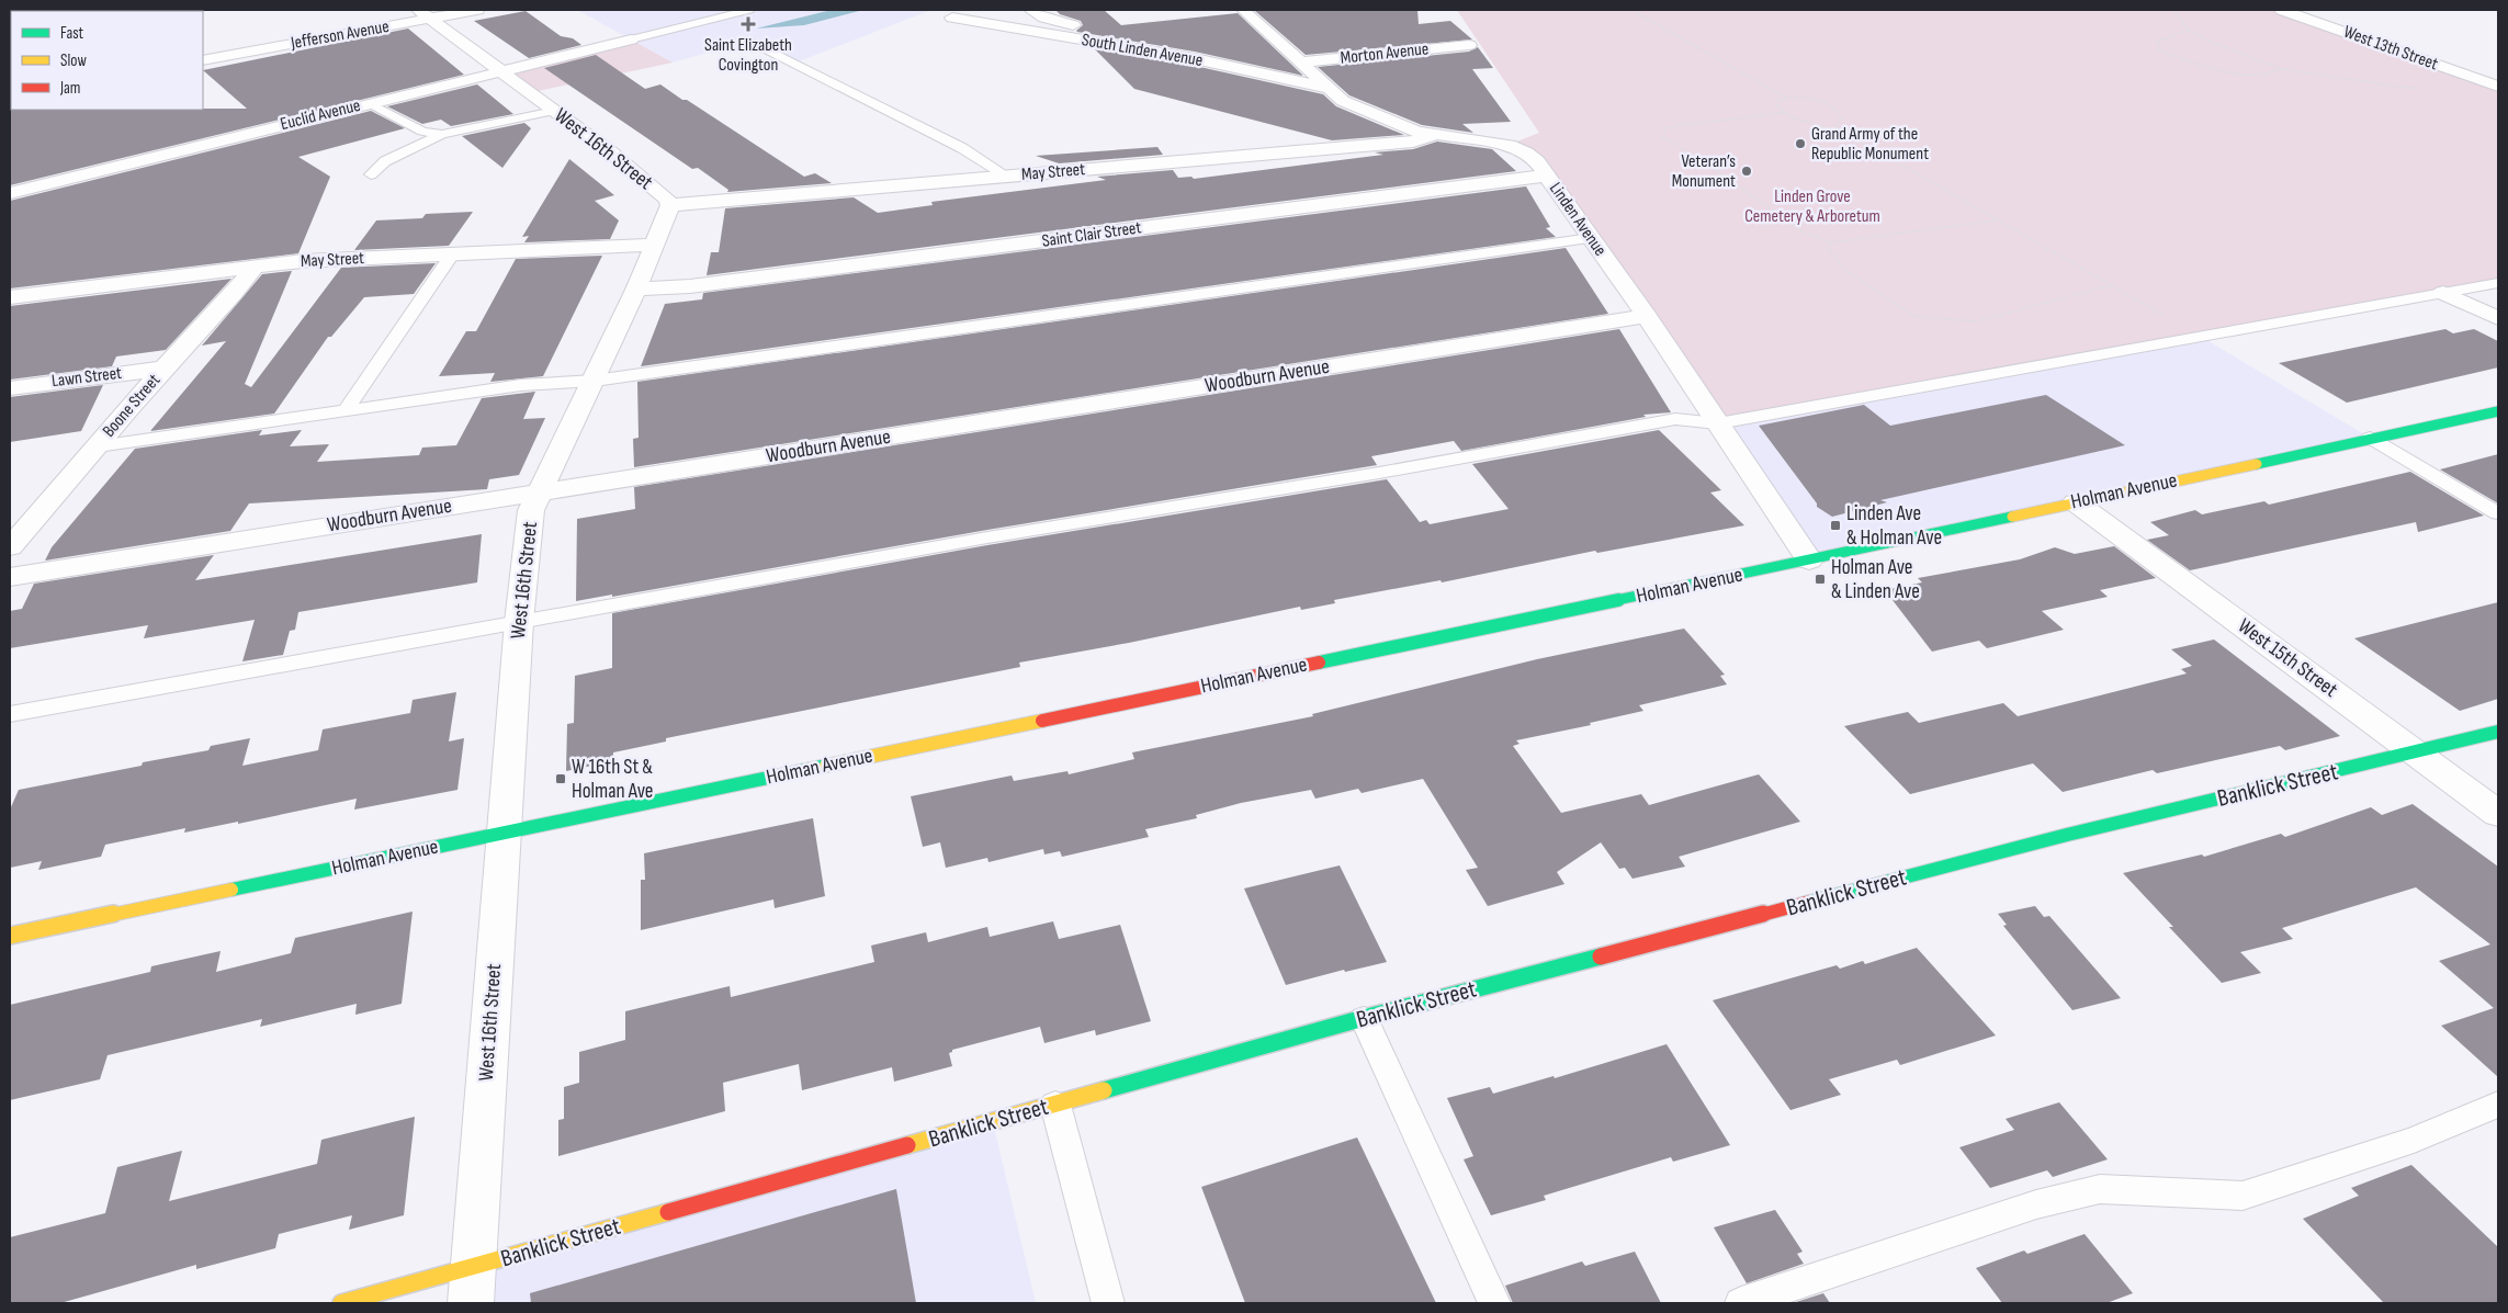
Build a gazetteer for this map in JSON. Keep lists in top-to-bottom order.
{
  "streets": {
    "street": [
      "Jefferson Avenue",
      "West 13th Street",
      "South Linden Avenue",
      "Morton Avenue",
      "Euclid Avenue",
      "West 16th Street",
      "May Street",
      "Linden Avenue",
      "Saint Clair Street",
      "Woodburn Avenue",
      "Lawn Street",
      "Boone Street",
      "Holman Avenue",
      "West 15th Street",
      "Banklick Street"
    ]
  },
  "crossings": [
    ["Jefferson Avenue", "West 16th Street"],
    ["South Linden Avenue", "Linden Avenue"],
    ["Morton Avenue", "Linden Avenue"],
    ["Euclid Avenue", "West 16th Street"],
    ["West 16th Street", "May Street"],
    ["West 16th Street", "Saint Clair Street"],
    ["West 16th Street", "Woodburn Avenue"],
    ["West 16th Street", "Holman Avenue"],
    ["West 16th Street", "Banklick Street"],
    ["May Street", "Linden Avenue"],
    ["May Street", "Boone Street"],
    ["Linden Avenue", "Saint Clair Street"],
    ["Linden Avenue", "Woodburn Avenue"],
    ["Linden Avenue", "Holman Avenue"],
    ["Lawn Street", "Boone Street"],
    ["Holman Avenue", "West 15th Street"],
    ["West 15th Street", "Banklick Street"]
  ],
  "parks": ["Linden Grove Cemetery & Arboretum"],
  "places": {
    "health": ["Saint Elizabeth Covington"],
    "other": ["Grand Army of the Republic Monument", "Veteran’s Monument"],
    "transit": ["Linden Ave & Holman Ave", "Holman Ave & Linden Ave", "W 16th St & Holman Ave"]
  },
  "legend": ["Fast", "Slow", "Jam"]
}
